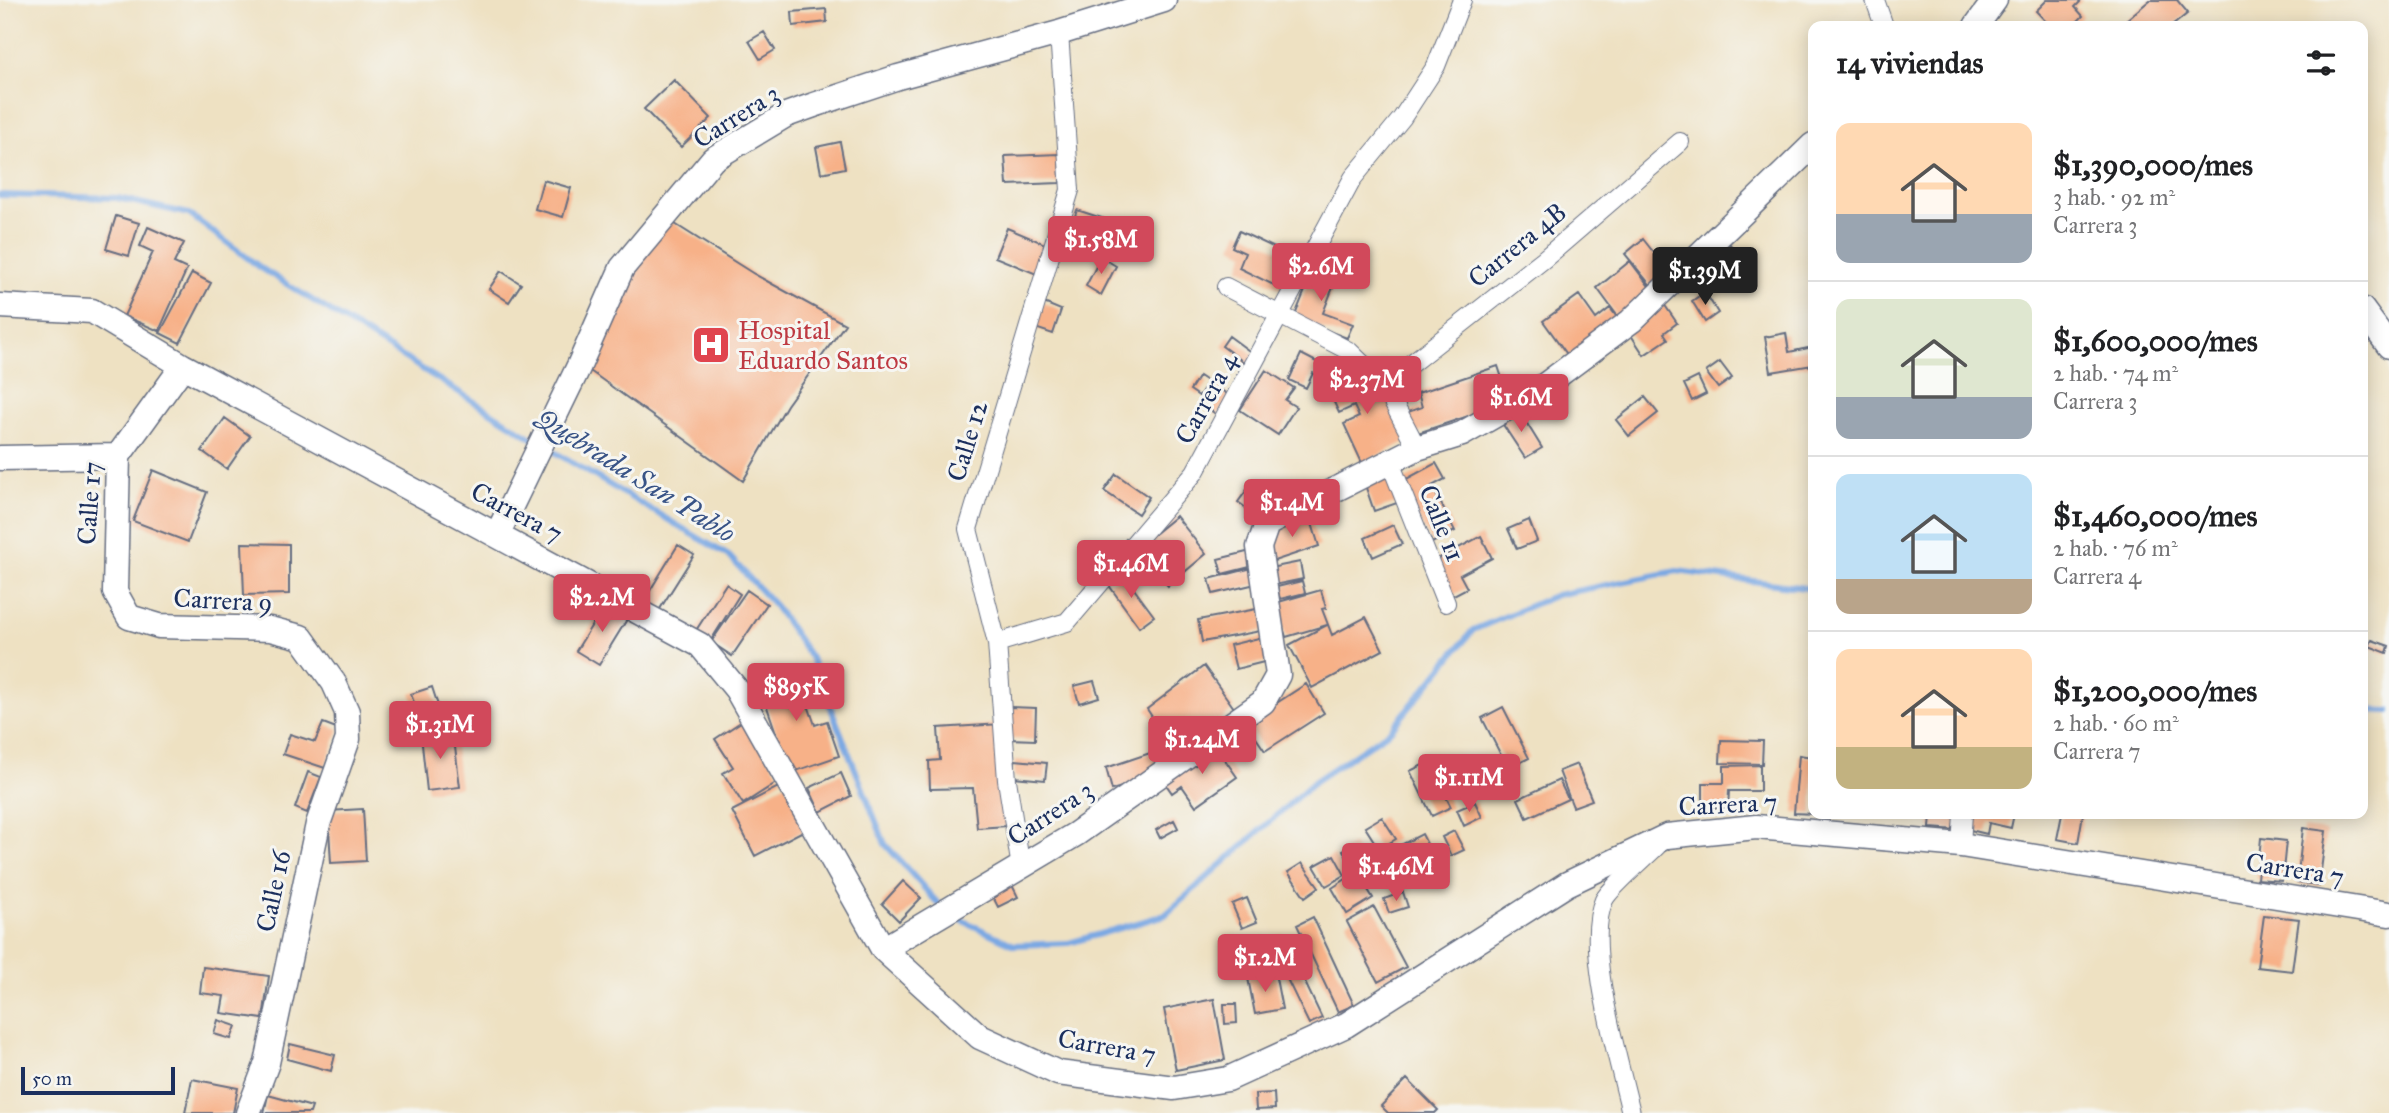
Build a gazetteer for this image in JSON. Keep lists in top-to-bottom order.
{
  "streets": {
    "main road": [
      "Carrera 3",
      "Calle 17",
      "Carrera 7",
      "Carrera 9",
      "Calle 16"
    ],
    "street": [
      "Carrera 4B",
      "Carrera 4",
      "Calle 12",
      "Calle 11"
    ]
  },
  "crossings": [
    ["Carrera 3", "Calle 12"],
    ["Carrera 3", "Carrera 7"],
    ["Carrera 3", "Calle 11"],
    ["Carrera 4", "Calle 12"],
    ["Calle 17", "Carrera 7"],
    ["Calle 17", "Carrera 9"],
    ["Carrera 9", "Calle 16"]
  ],
  "water": ["Quebrada San Pablo"],
  "places": {
    "hospital": ["Hospital Eduardo Santos"]
  },
  "scale_bar": "50 m",
  "page": {
    "heading": "14 viviendas",
    "list": [
      {
        "name": "$1,390,000/mes",
        "note": "3 hab. · 92 m² · Carrera 3"
      },
      {
        "name": "$1,600,000/mes",
        "note": "2 hab. · 74 m² · Carrera 3"
      },
      {
        "name": "$1,460,000/mes",
        "note": "2 hab. · 76 m² · Carrera 4"
      },
      {
        "name": "$1,200,000/mes",
        "note": "2 hab. · 60 m² · Carrera 7"
      }
    ],
    "price": [
      "$1.58M",
      "$2.6M",
      "$1.39M",
      "$2.37M",
      "$1.6M",
      "$1.4M",
      "$1.46M",
      "$2.2M",
      "$895K",
      "$1.31M",
      "$1.24M",
      "$1.11M",
      "$1.46M",
      "$1.2M"
    ],
    "scale": "50 m"
  }
}
